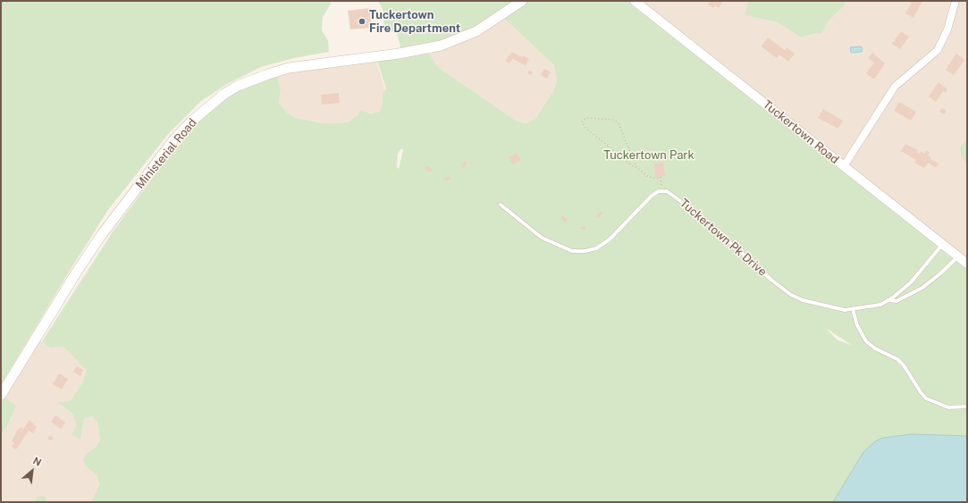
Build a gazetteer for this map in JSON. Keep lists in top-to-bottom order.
{
  "streets": {
    "main road": ["Ministerial Road"],
    "street": ["Tuckertown Road"],
    "lane": ["Tuckertown Pk Drive"]
  },
  "crossings": [
    ["Tuckertown Road", "Tuckertown Pk Drive"]
  ],
  "parks": ["Tuckertown Park"],
  "places": ["Tuckertown Fire Department"],
  "north": "top right"
}
